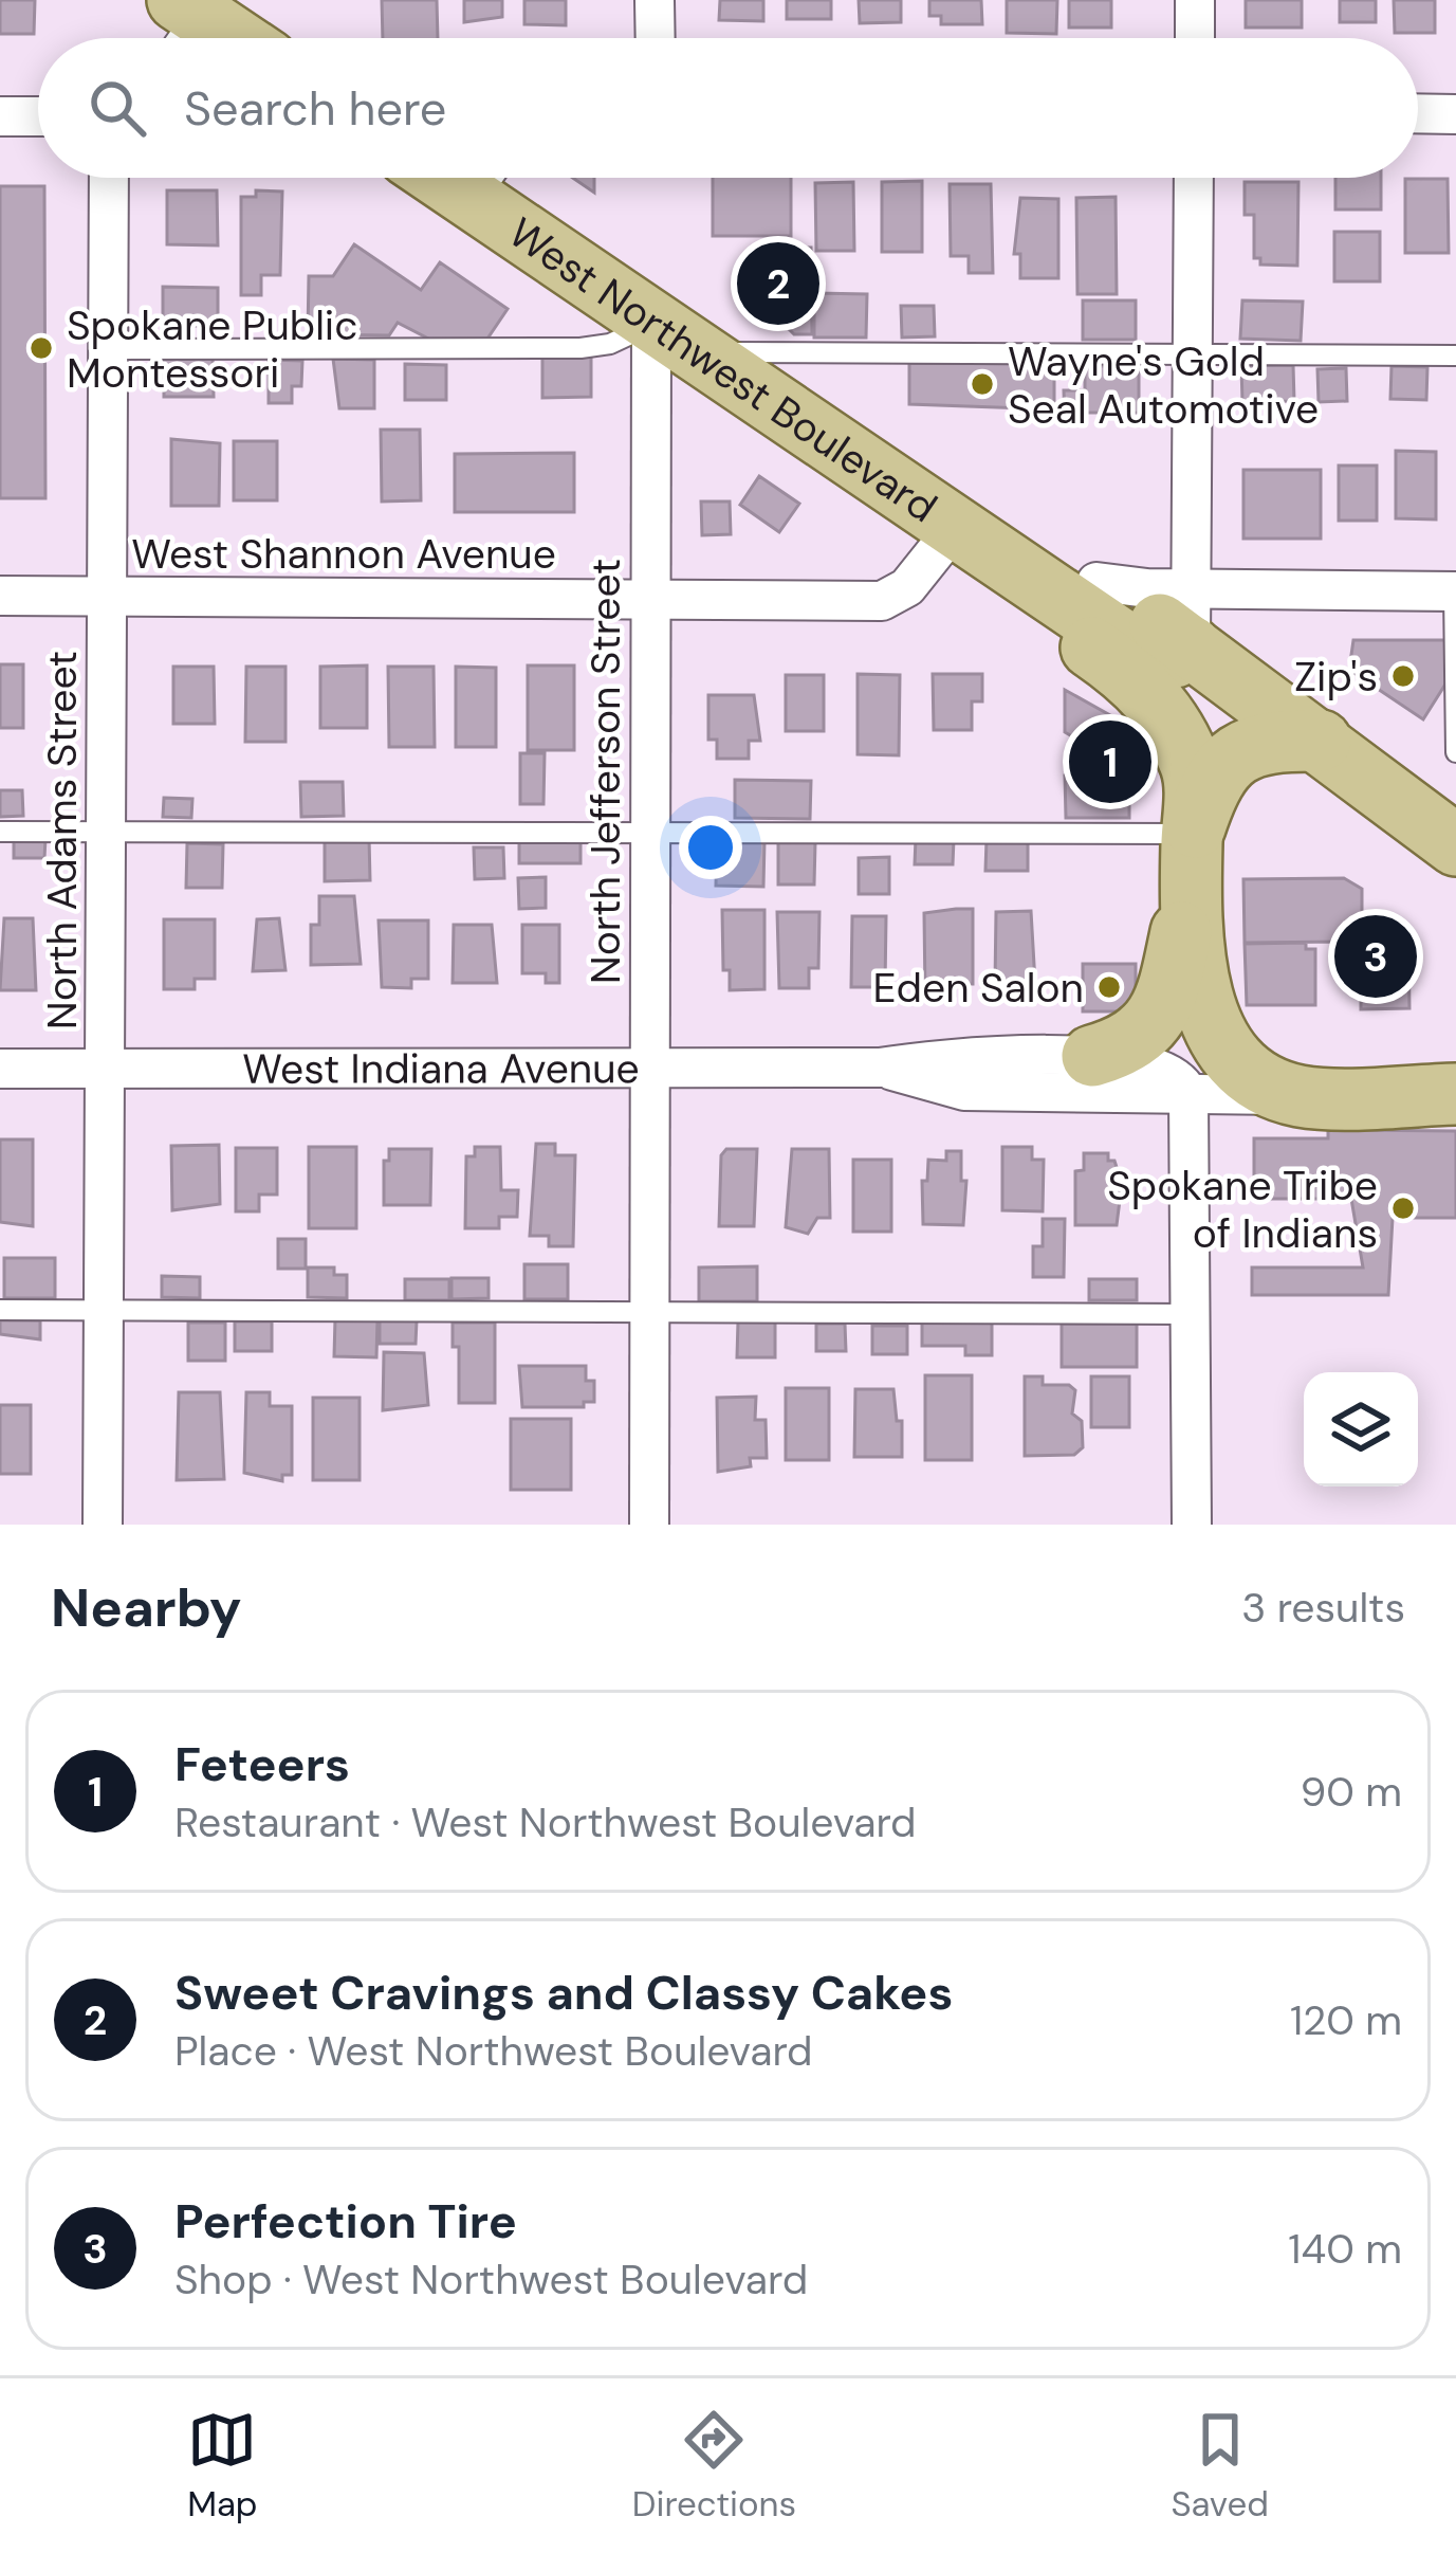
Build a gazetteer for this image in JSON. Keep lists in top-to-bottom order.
{
  "streets": {
    "main road": ["West Northwest Boulevard", "West Indiana Avenue"],
    "street": ["West Shannon Avenue", "North Jefferson Street", "North Adams Street"]
  },
  "crossings": [
    ["West Northwest Boulevard", "West Shannon Avenue"],
    ["West Northwest Boulevard", "North Jefferson Street"],
    ["West Northwest Boulevard", "West Indiana Avenue"],
    ["West Shannon Avenue", "North Jefferson Street"],
    ["West Shannon Avenue", "North Adams Street"],
    ["North Jefferson Street", "West Indiana Avenue"],
    ["North Adams Street", "West Indiana Avenue"]
  ],
  "places": [
    "Spokane Public Montessori",
    "Wayne's Gold Seal Automotive",
    "Zip's",
    "Eden Salon",
    "Spokane Tribe of Indians"
  ],
  "page": {
    "search": "Search here",
    "pins": ["2", "1", "3"],
    "heading": ["Nearby", "3 results"],
    "list": [
      {
        "mark": "1",
        "name": "Feteers",
        "note": "Restaurant · West Northwest Boulevard",
        "value": "90 m"
      },
      {
        "mark": "2",
        "name": "Sweet Cravings and Classy Cakes",
        "note": "Place · West Northwest Boulevard",
        "value": "120 m"
      },
      {
        "mark": "3",
        "name": "Perfection Tire",
        "note": "Shop · West Northwest Boulevard",
        "value": "140 m"
      }
    ],
    "nav": ["Map", "Directions", "Saved"]
  }
}
